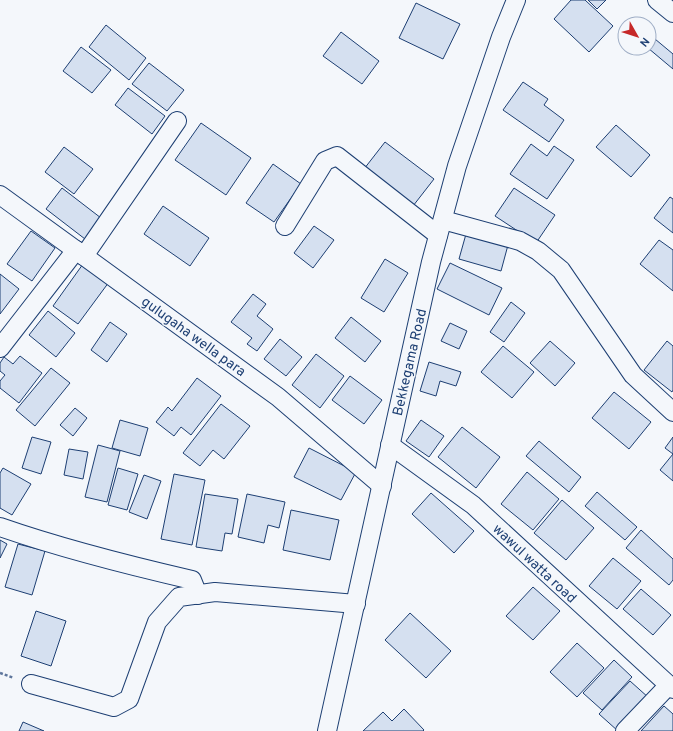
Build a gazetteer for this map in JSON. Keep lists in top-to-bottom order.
{
  "streets": {
    "street": ["gulugaha wella para", "Bekkegama Road", "wawul watta road"]
  },
  "crossings": [
    ["gulugaha wella para", "Bekkegama Road"],
    ["Bekkegama Road", "wawul watta road"]
  ],
  "north": "bottom right"
}
